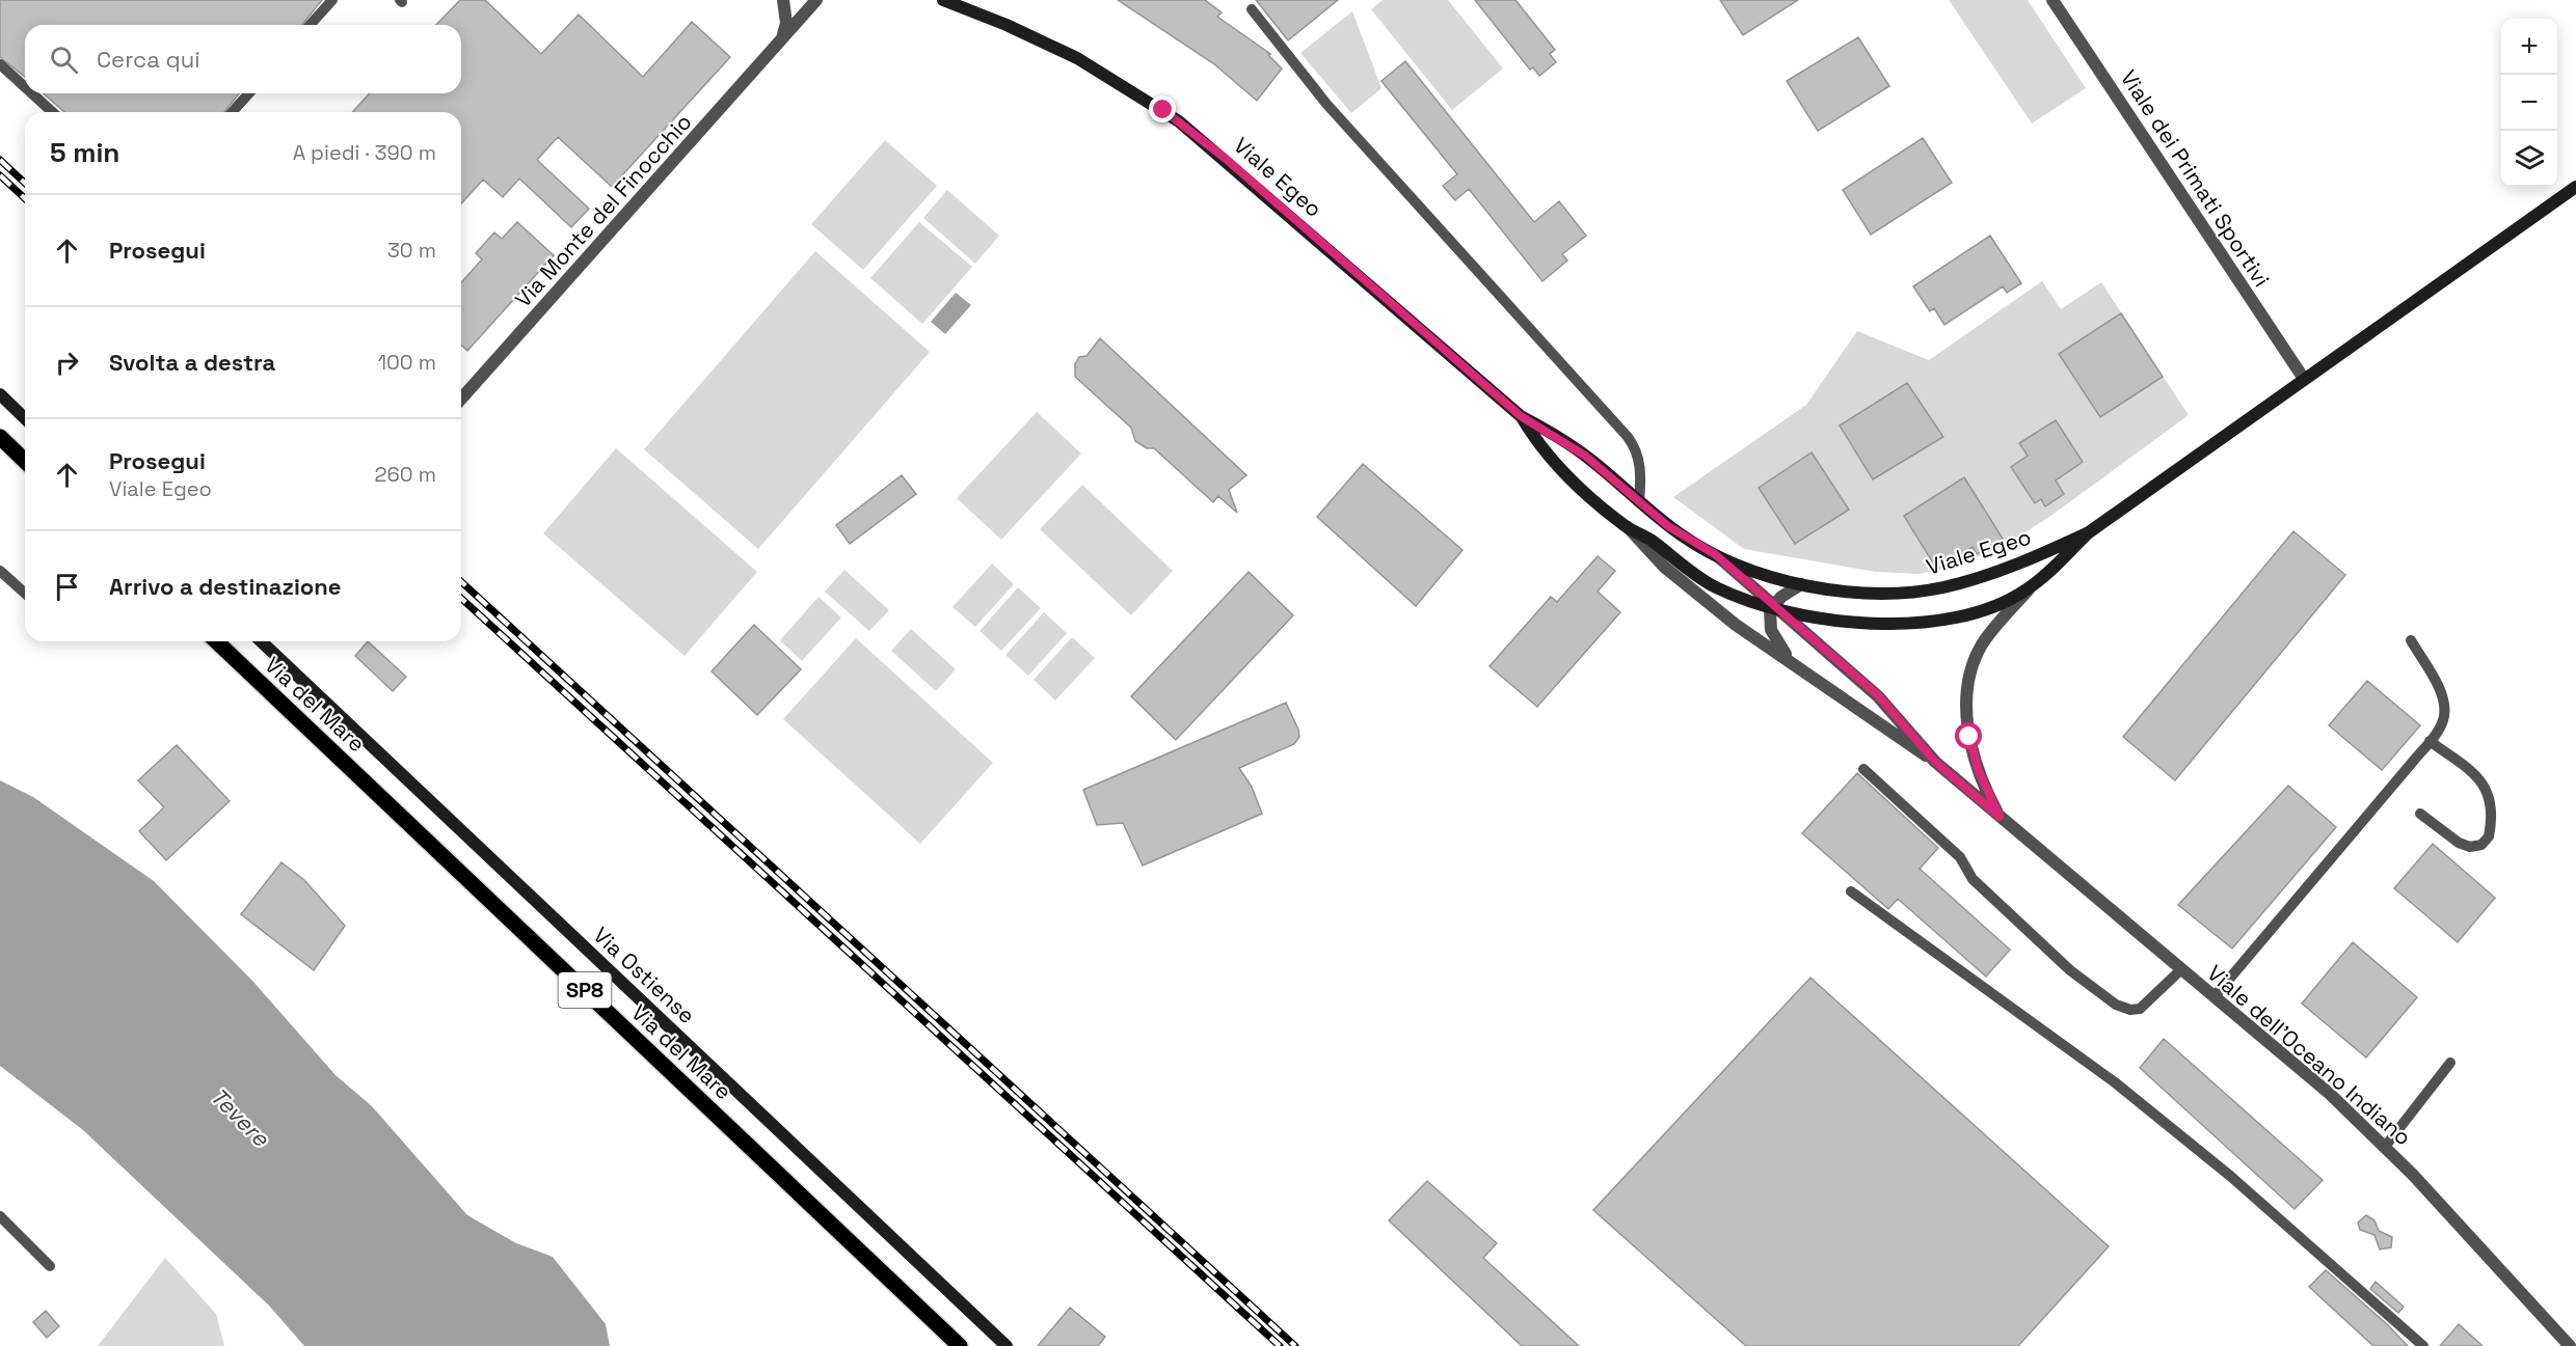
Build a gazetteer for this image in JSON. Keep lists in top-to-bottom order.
{
  "streets": {
    "main road": [
      "Viale Egeo",
      "Via del Mare",
      "Via Ostiense",
      "SP8"
    ],
    "street": ["Viale dei Primati Sportivi", "Via Monte del Finocchio", "Viale dell'Oceano Indiano"]
  },
  "crossings": [
    ["Viale Egeo", "Viale dei Primati Sportivi"],
    ["Viale Egeo", "Viale dell'Oceano Indiano"]
  ],
  "water": ["Tevere"],
  "page": {
    "map_buttons": ["+", "−"],
    "search": "Cerca qui",
    "heading": ["5 min", "A piedi · 390 m"],
    "list": [
      ["Prosegui", "30 m"],
      ["Svolta a destra", "100 m"],
      ["Prosegui", "Viale Egeo", "260 m"],
      "Arrivo a destinazione"
    ]
  }
}
